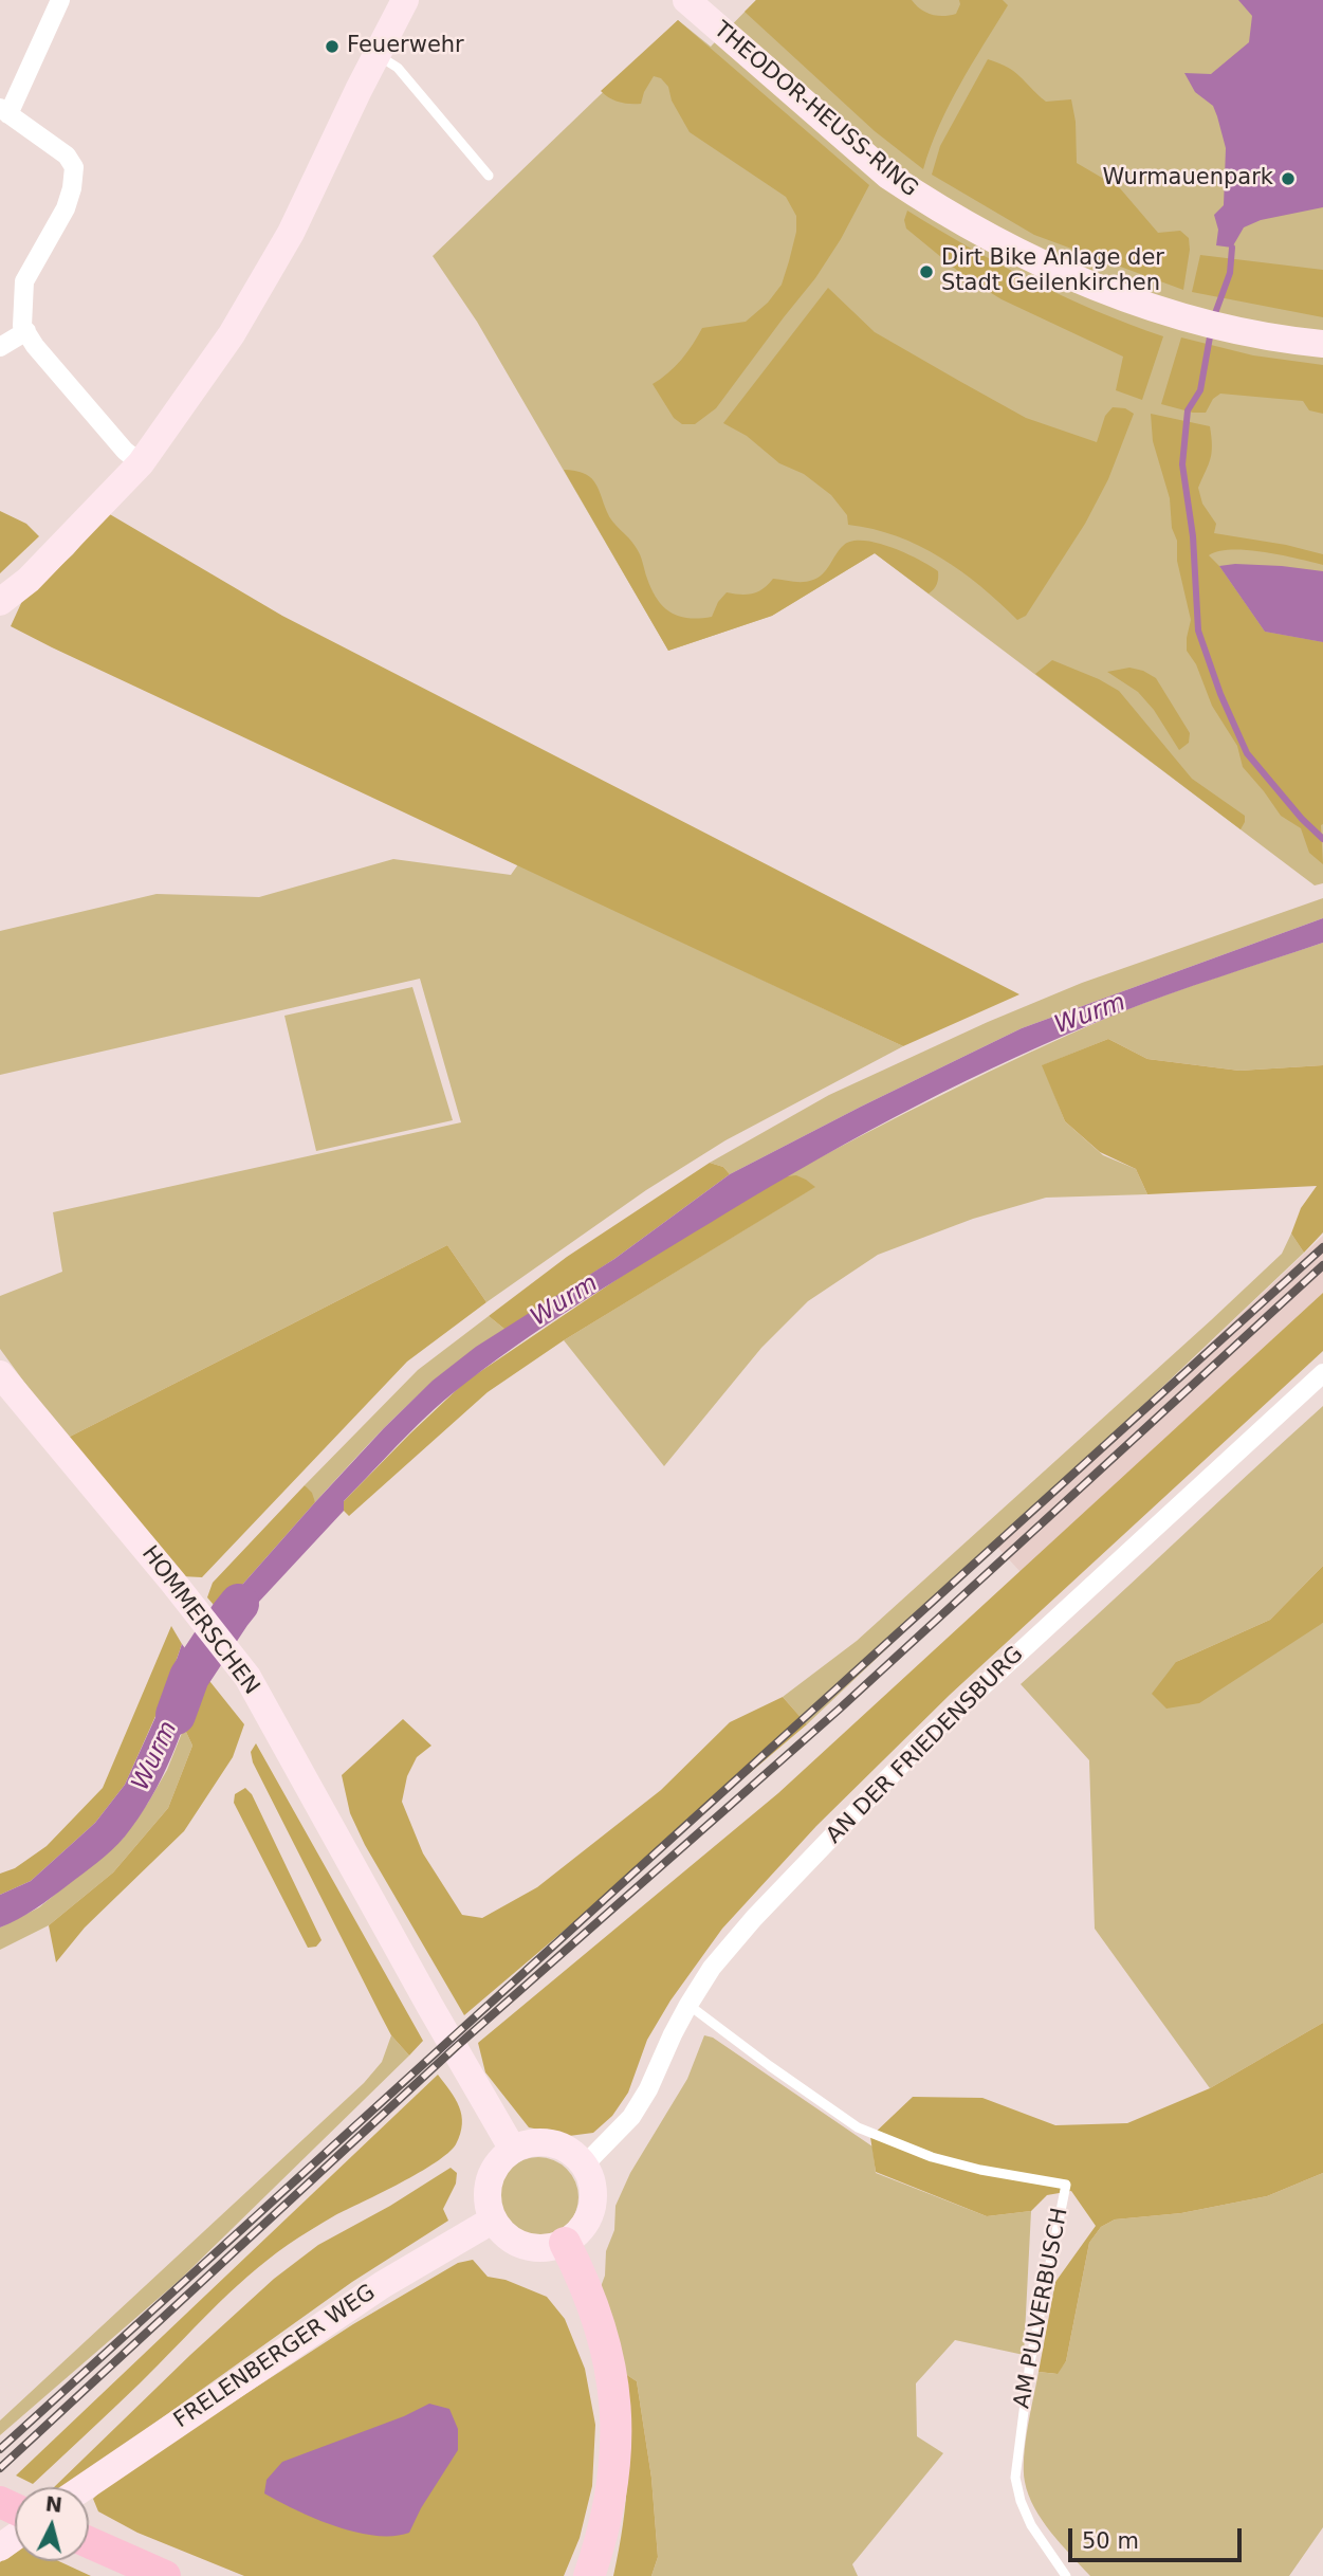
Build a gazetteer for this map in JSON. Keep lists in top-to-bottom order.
{
  "streets": {
    "main road": ["THEODOR-HEUSS-RING", "HOMMERSCHEN", "FRELENBERGER WEG"],
    "street": ["AN DER FRIEDENSBURG"],
    "lane": ["AM PULVERBUSCH"]
  },
  "crossings": [
    ["HOMMERSCHEN", "AN DER FRIEDENSBURG"],
    ["HOMMERSCHEN", "FRELENBERGER WEG"],
    ["AN DER FRIEDENSBURG", "AM PULVERBUSCH"],
    ["AN DER FRIEDENSBURG", "FRELENBERGER WEG"]
  ],
  "water": ["Wurm"],
  "places": ["Feuerwehr", "Wurmauenpark", "Dirt Bike Anlage der Stadt Geilenkirchen"],
  "scale_bar": "50 m",
  "north": "top"
}
